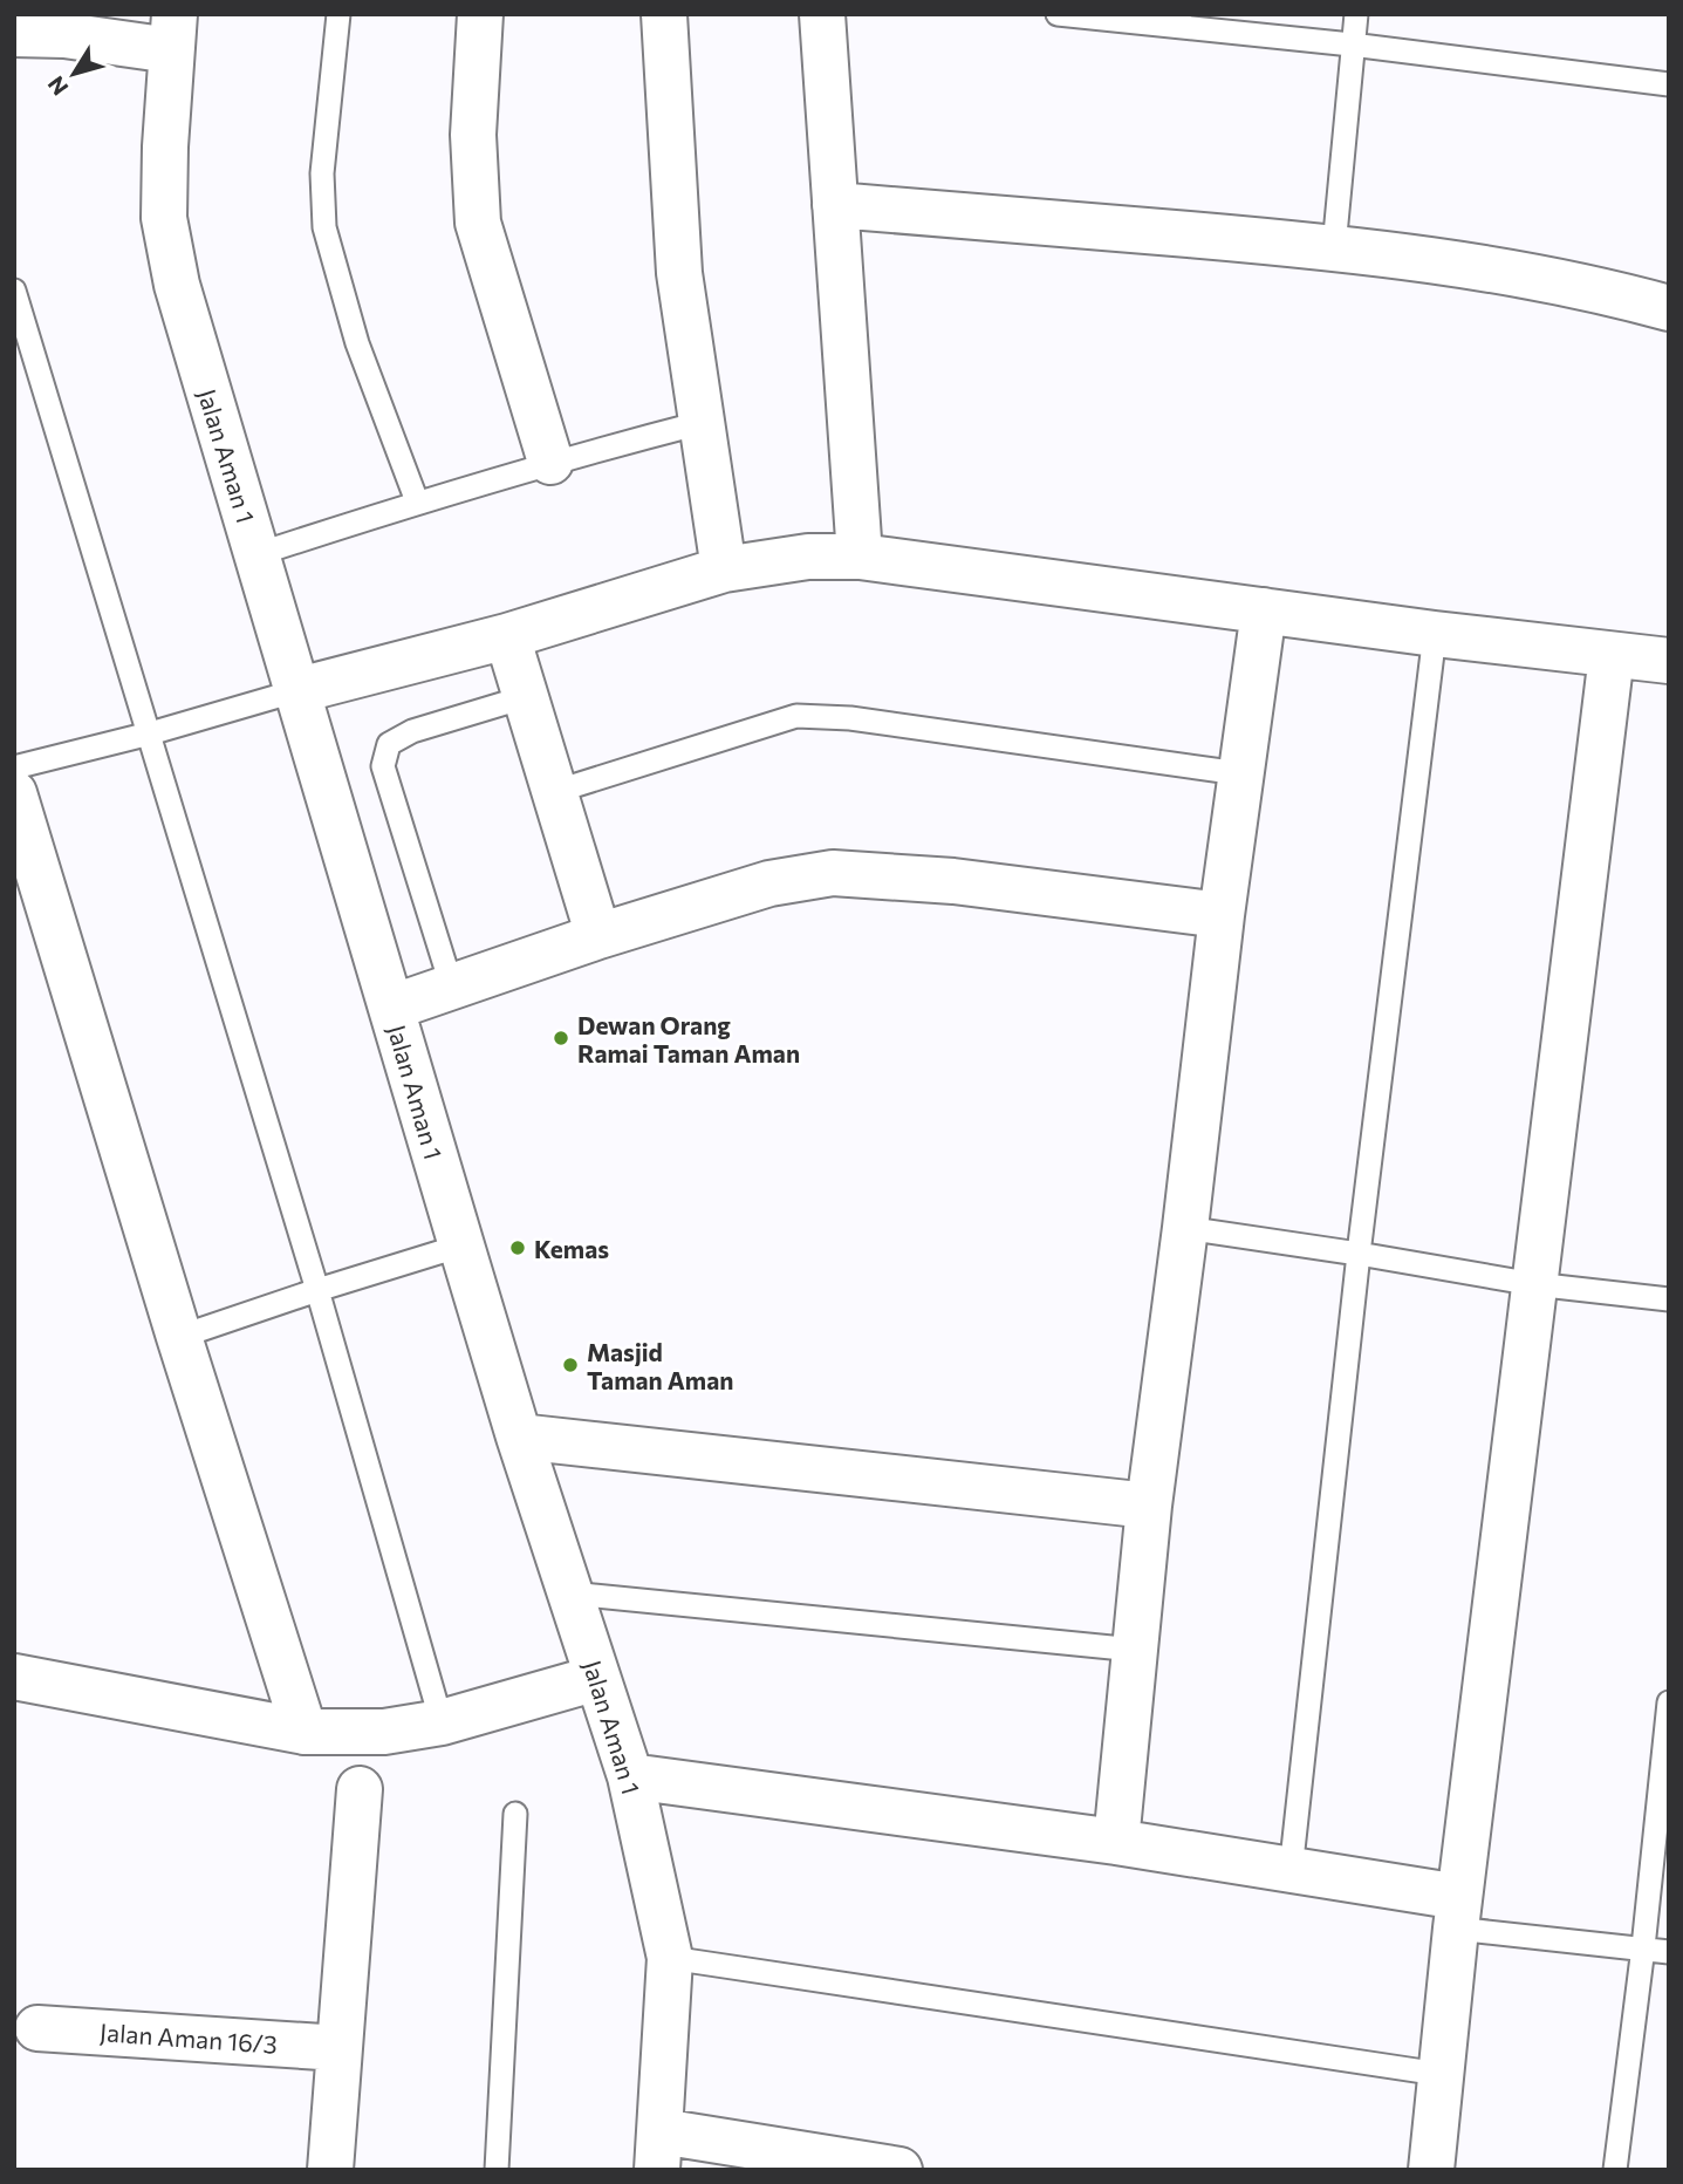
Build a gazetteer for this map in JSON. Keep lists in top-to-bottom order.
{
  "streets": {
    "street": ["Jalan Aman 1", "Jalan Aman 16/3"]
  },
  "places": ["Dewan Orang Ramai Taman Aman", "Kemas", "Masjid Taman Aman"],
  "north": "bottom left"
}
